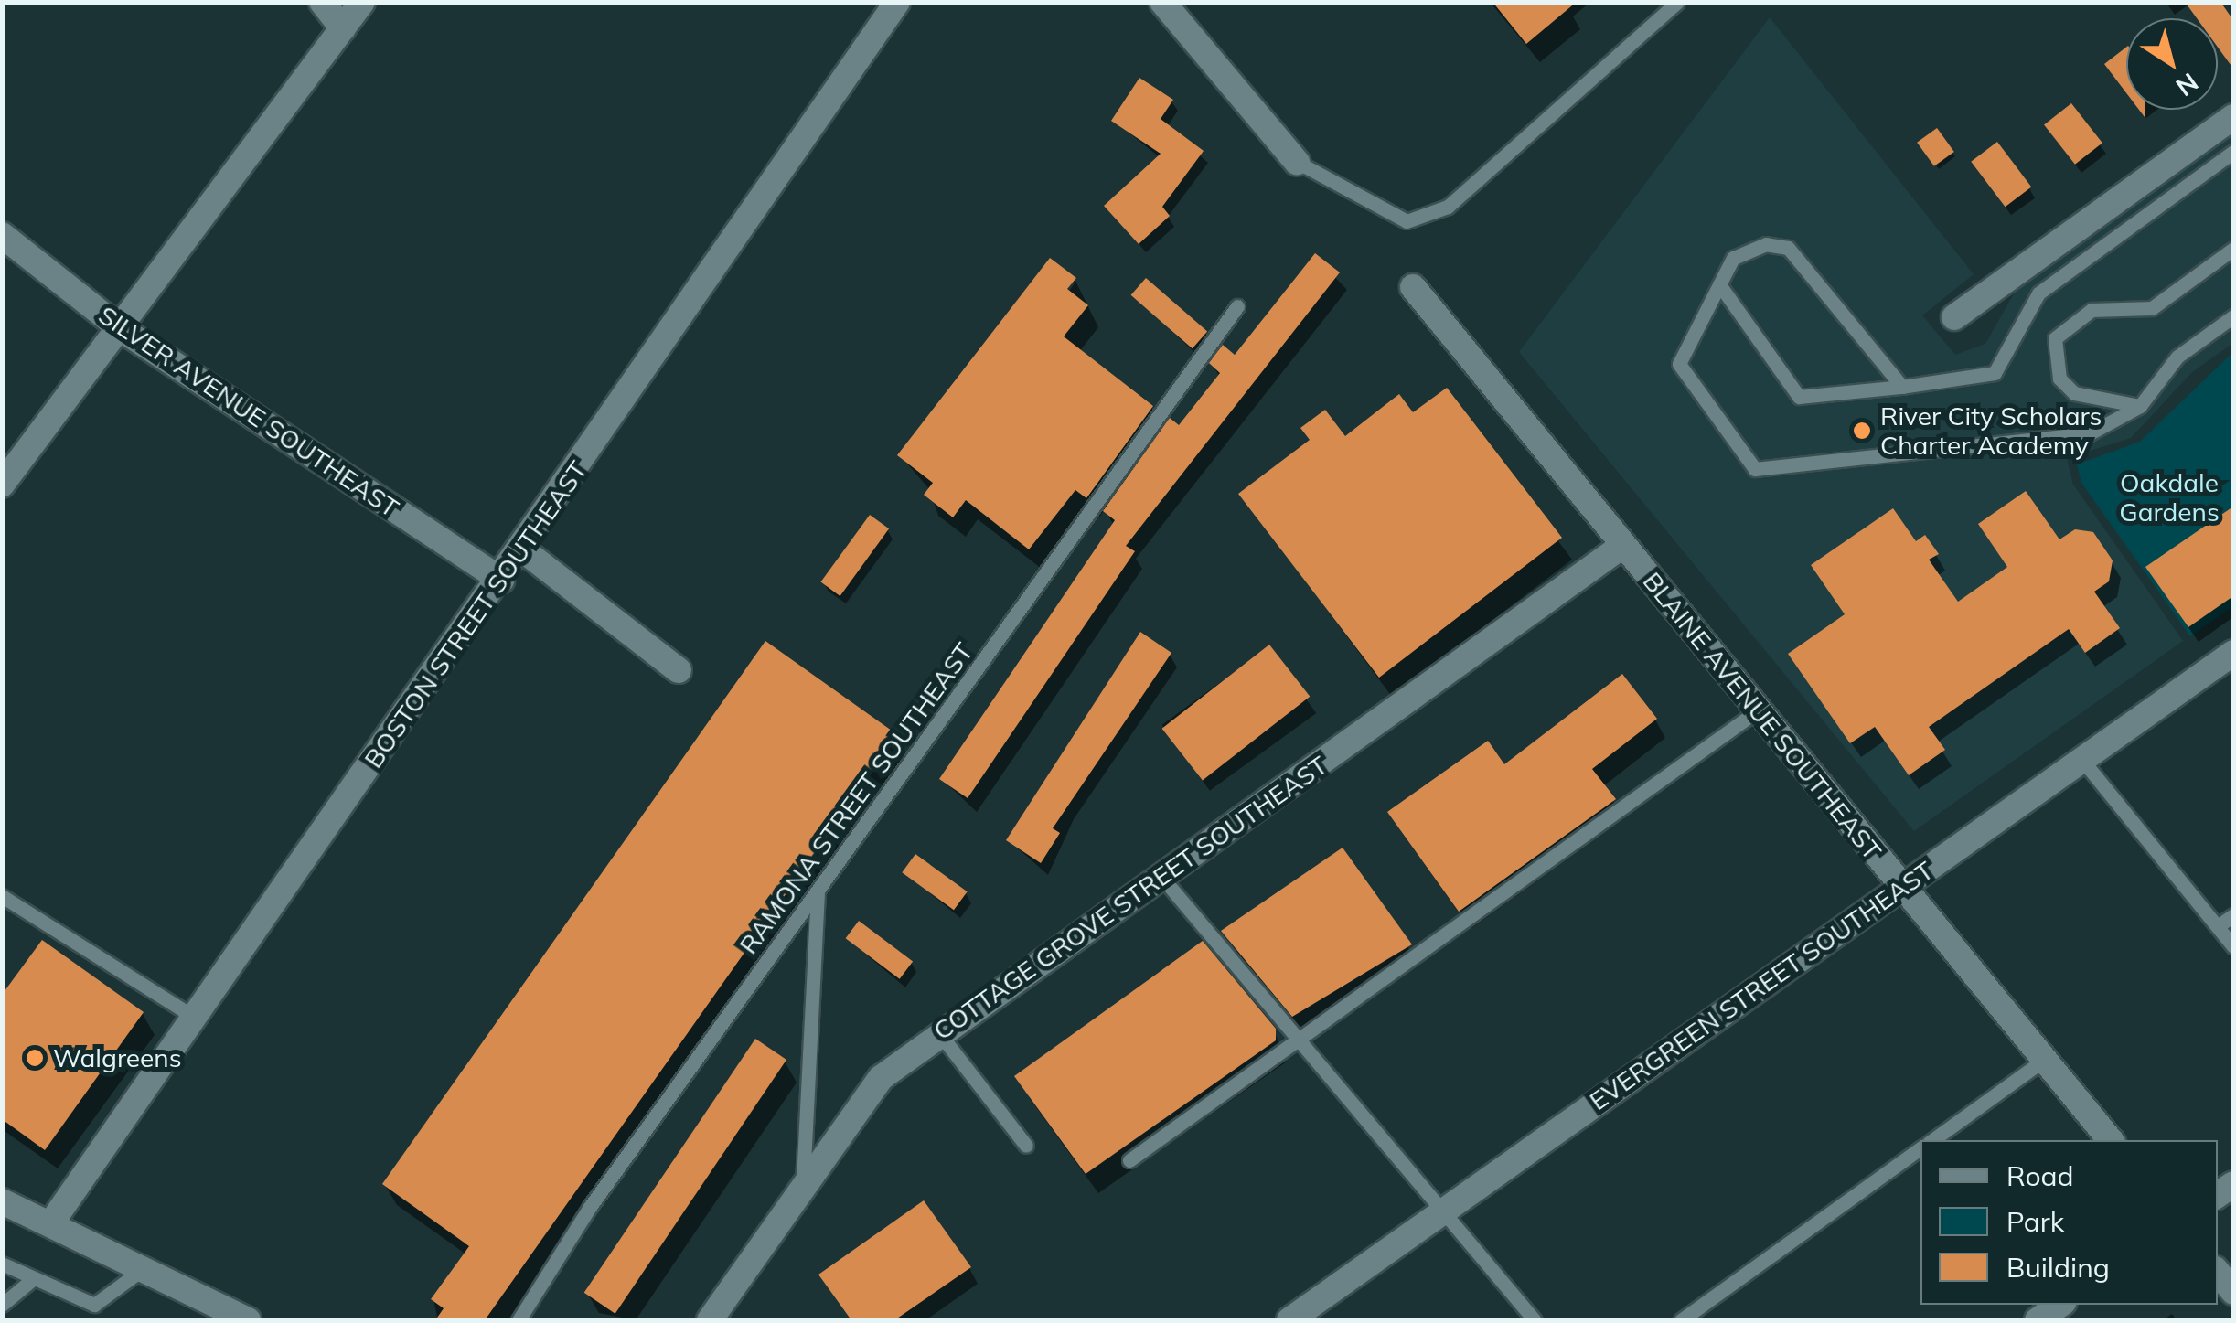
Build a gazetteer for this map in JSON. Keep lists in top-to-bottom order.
{
  "streets": {
    "street": [
      "SILVER AVENUE SOUTHEAST",
      "BOSTON STREET SOUTHEAST",
      "BLAINE AVENUE SOUTHEAST",
      "COTTAGE GROVE STREET SOUTHEAST",
      "EVERGREEN STREET SOUTHEAST"
    ],
    "lane": ["RAMONA STREET SOUTHEAST"]
  },
  "crossings": [
    ["SILVER AVENUE SOUTHEAST", "BOSTON STREET SOUTHEAST"],
    ["BLAINE AVENUE SOUTHEAST", "COTTAGE GROVE STREET SOUTHEAST"],
    ["BLAINE AVENUE SOUTHEAST", "EVERGREEN STREET SOUTHEAST"]
  ],
  "parks": ["Oakdale Gardens"],
  "places": ["River City Scholars Charter Academy", "Walgreens"],
  "legend": ["Road", "Park", "Building"],
  "north": "bottom right"
}
